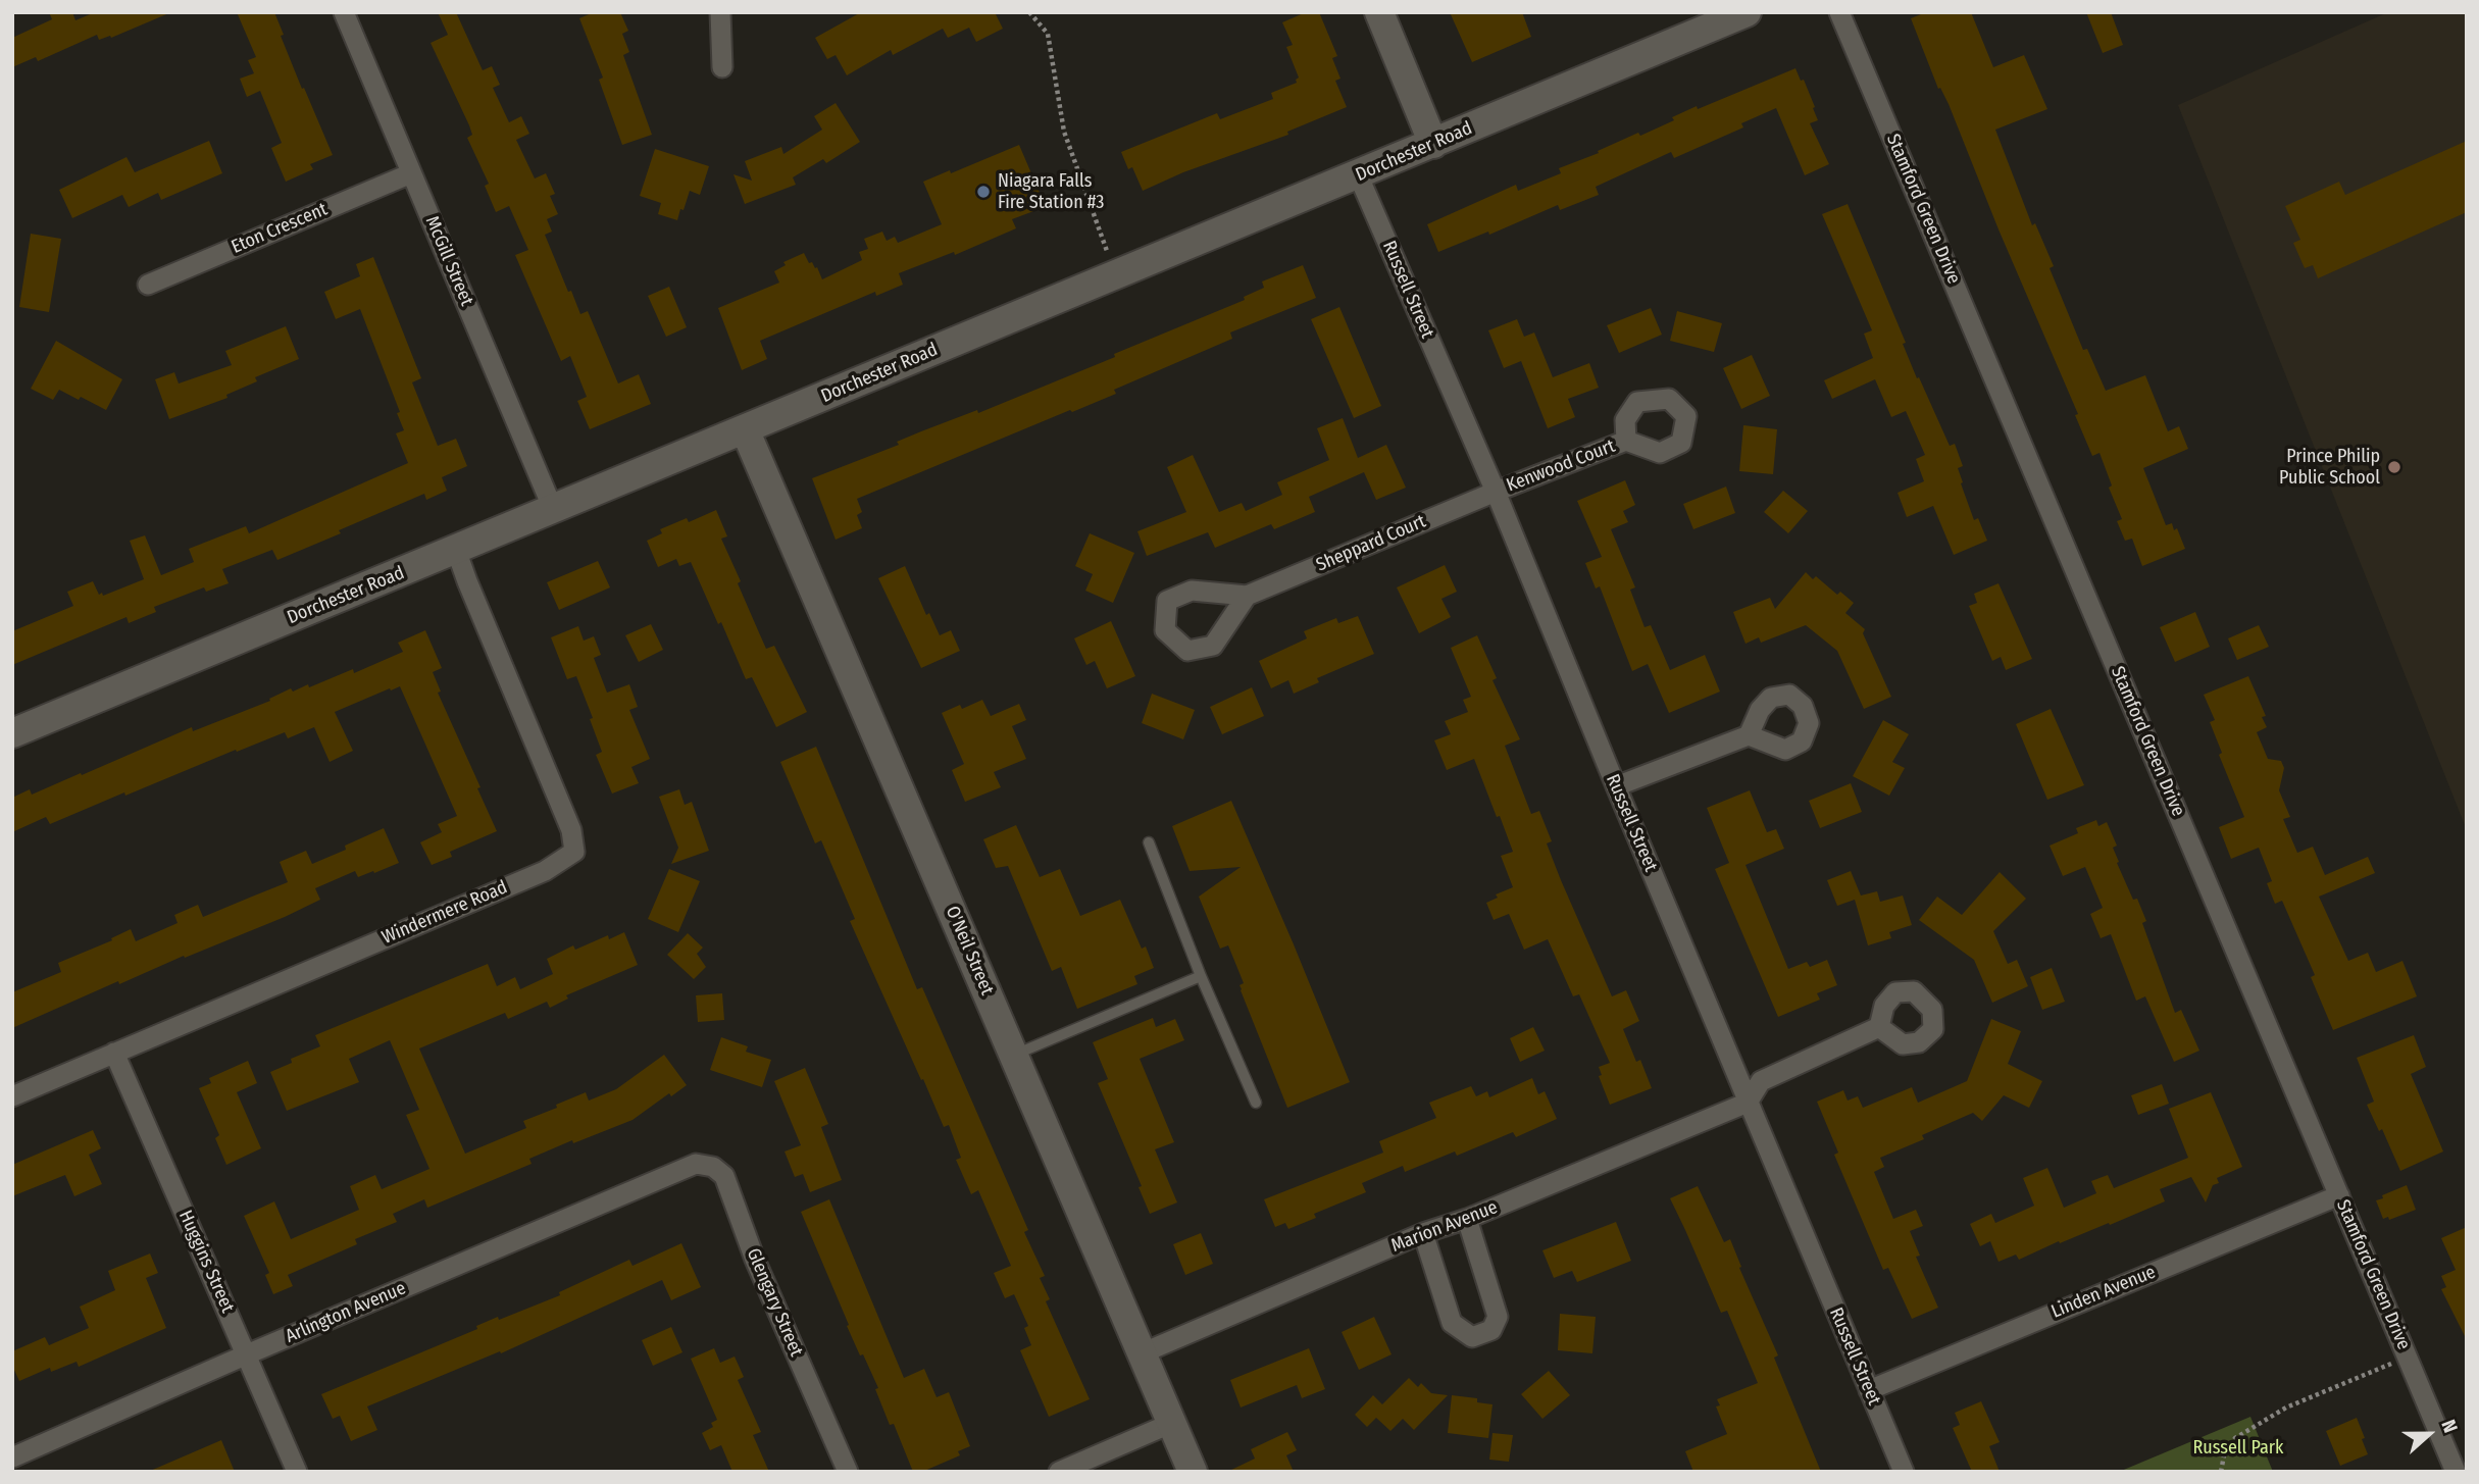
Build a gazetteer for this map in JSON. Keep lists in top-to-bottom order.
{
  "streets": {
    "main road": ["Dorchester Road", "O'Neil Street"],
    "street": [
      "Stamford Green Drive",
      "Eton Crescent",
      "McGill Street",
      "Russell Street",
      "Kenwood Court",
      "Sheppard Court",
      "Windermere Road",
      "Marion Avenue",
      "Huggins Street",
      "Linden Avenue",
      "Glengary Street",
      "Arlington Avenue"
    ]
  },
  "crossings": [
    ["Dorchester Road", "McGill Street"],
    ["Dorchester Road", "Russell Street"],
    ["Dorchester Road", "Windermere Road"],
    ["Dorchester Road", "O'Neil Street"],
    ["Stamford Green Drive", "Linden Avenue"],
    ["Eton Crescent", "McGill Street"],
    ["Russell Street", "Kenwood Court"],
    ["Russell Street", "Sheppard Court"],
    ["Russell Street", "Marion Avenue"],
    ["Russell Street", "Linden Avenue"],
    ["Kenwood Court", "Sheppard Court"],
    ["Windermere Road", "Huggins Street"],
    ["O'Neil Street", "Marion Avenue"],
    ["Huggins Street", "Arlington Avenue"],
    ["Glengary Street", "Arlington Avenue"]
  ],
  "parks": ["Russell Park"],
  "places": ["Niagara Falls Fire Station #3", "Prince Philip Public School"],
  "north": "right"
}
